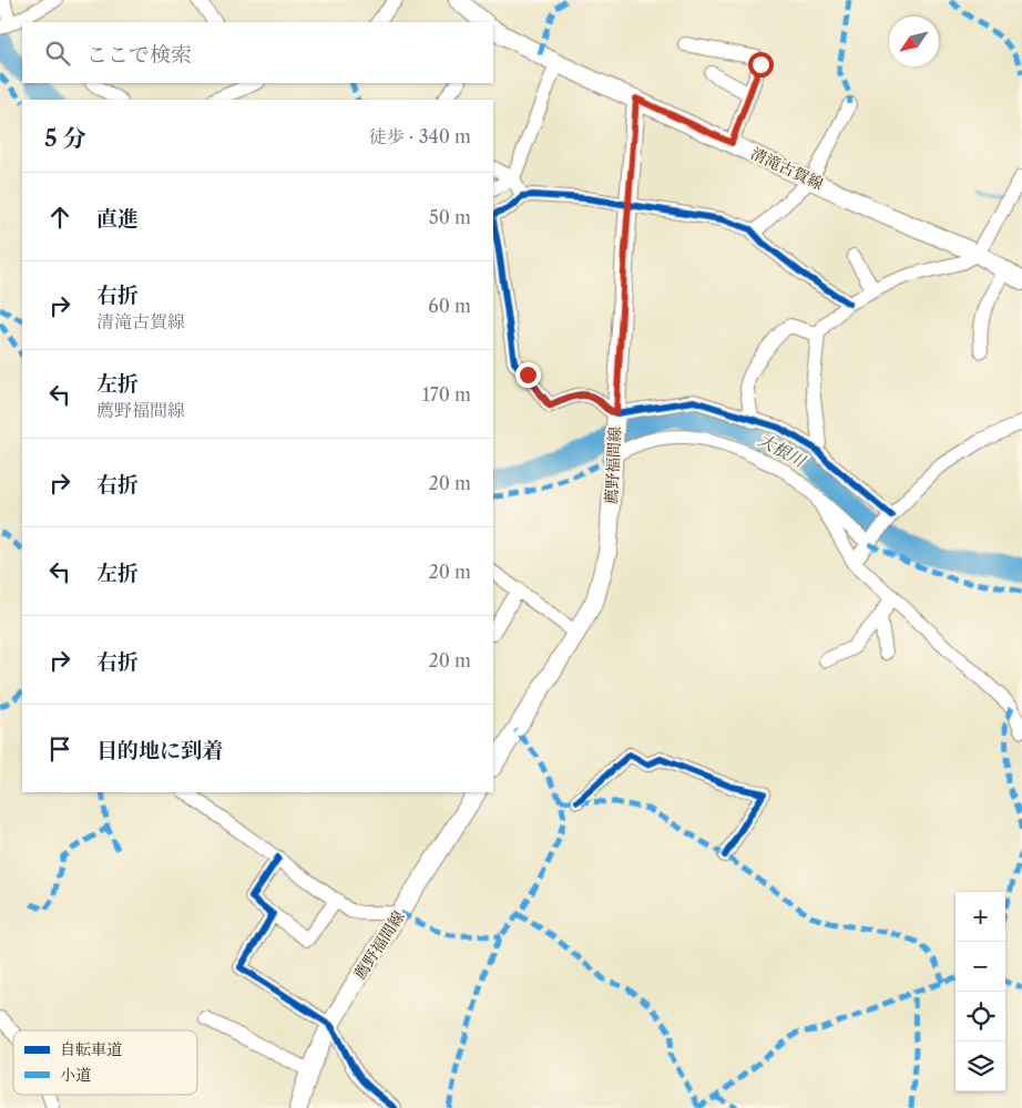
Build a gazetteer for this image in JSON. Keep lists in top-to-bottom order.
{
  "streets": {
    "main road": ["清滝古賀線", "薦野福間線"]
  },
  "crossings": [
    ["清滝古賀線", "薦野福間線"]
  ],
  "water": ["大根川"],
  "legend": ["自転車道", "小道"],
  "north": "bottom left",
  "page": {
    "search": "ここで検索",
    "heading": ["5 分", "徒歩 · 340 m"],
    "list": [
      ["直進", "50 m"],
      ["右折", "清滝古賀線", "60 m"],
      ["左折", "薦野福間線", "170 m"],
      ["右折", "20 m"],
      ["左折", "20 m"],
      ["右折", "20 m"],
      "目的地に到着"
    ],
    "map_buttons": ["+", "−"]
  }
}
